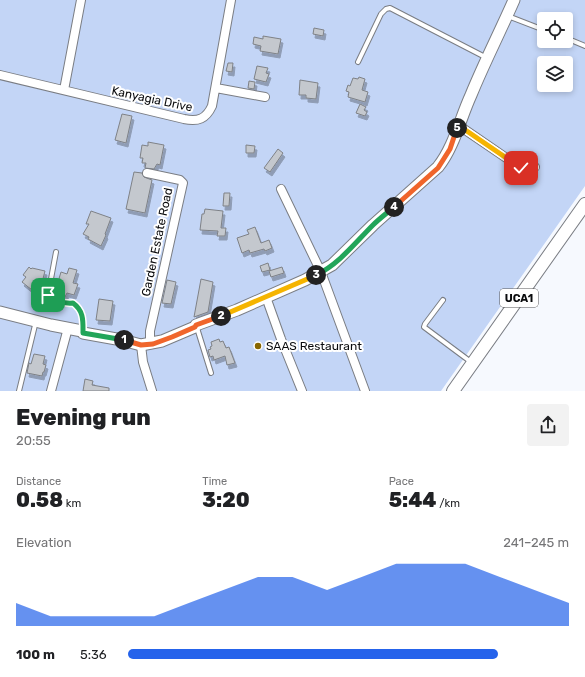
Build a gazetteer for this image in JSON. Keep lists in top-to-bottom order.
{
  "streets": {
    "main road": ["UCA1"],
    "street": ["Kanyagia Drive", "Garden Estate Road"]
  },
  "places": ["SAAS Restaurant"],
  "page": {
    "pins": [
      "5",
      "4",
      "3",
      "2",
      "1"
    ],
    "heading": ["Evening run", "20:55"],
    "stats": [
      ["Distance", "0.58 km"],
      ["Time", "3:20"],
      ["Pace", "5:44 /km"]
    ],
    "chart": ["Elevation", "241–245 m"],
    "list": [
      {
        "name": "100 m",
        "note": "5:36"
      }
    ]
  }
}
